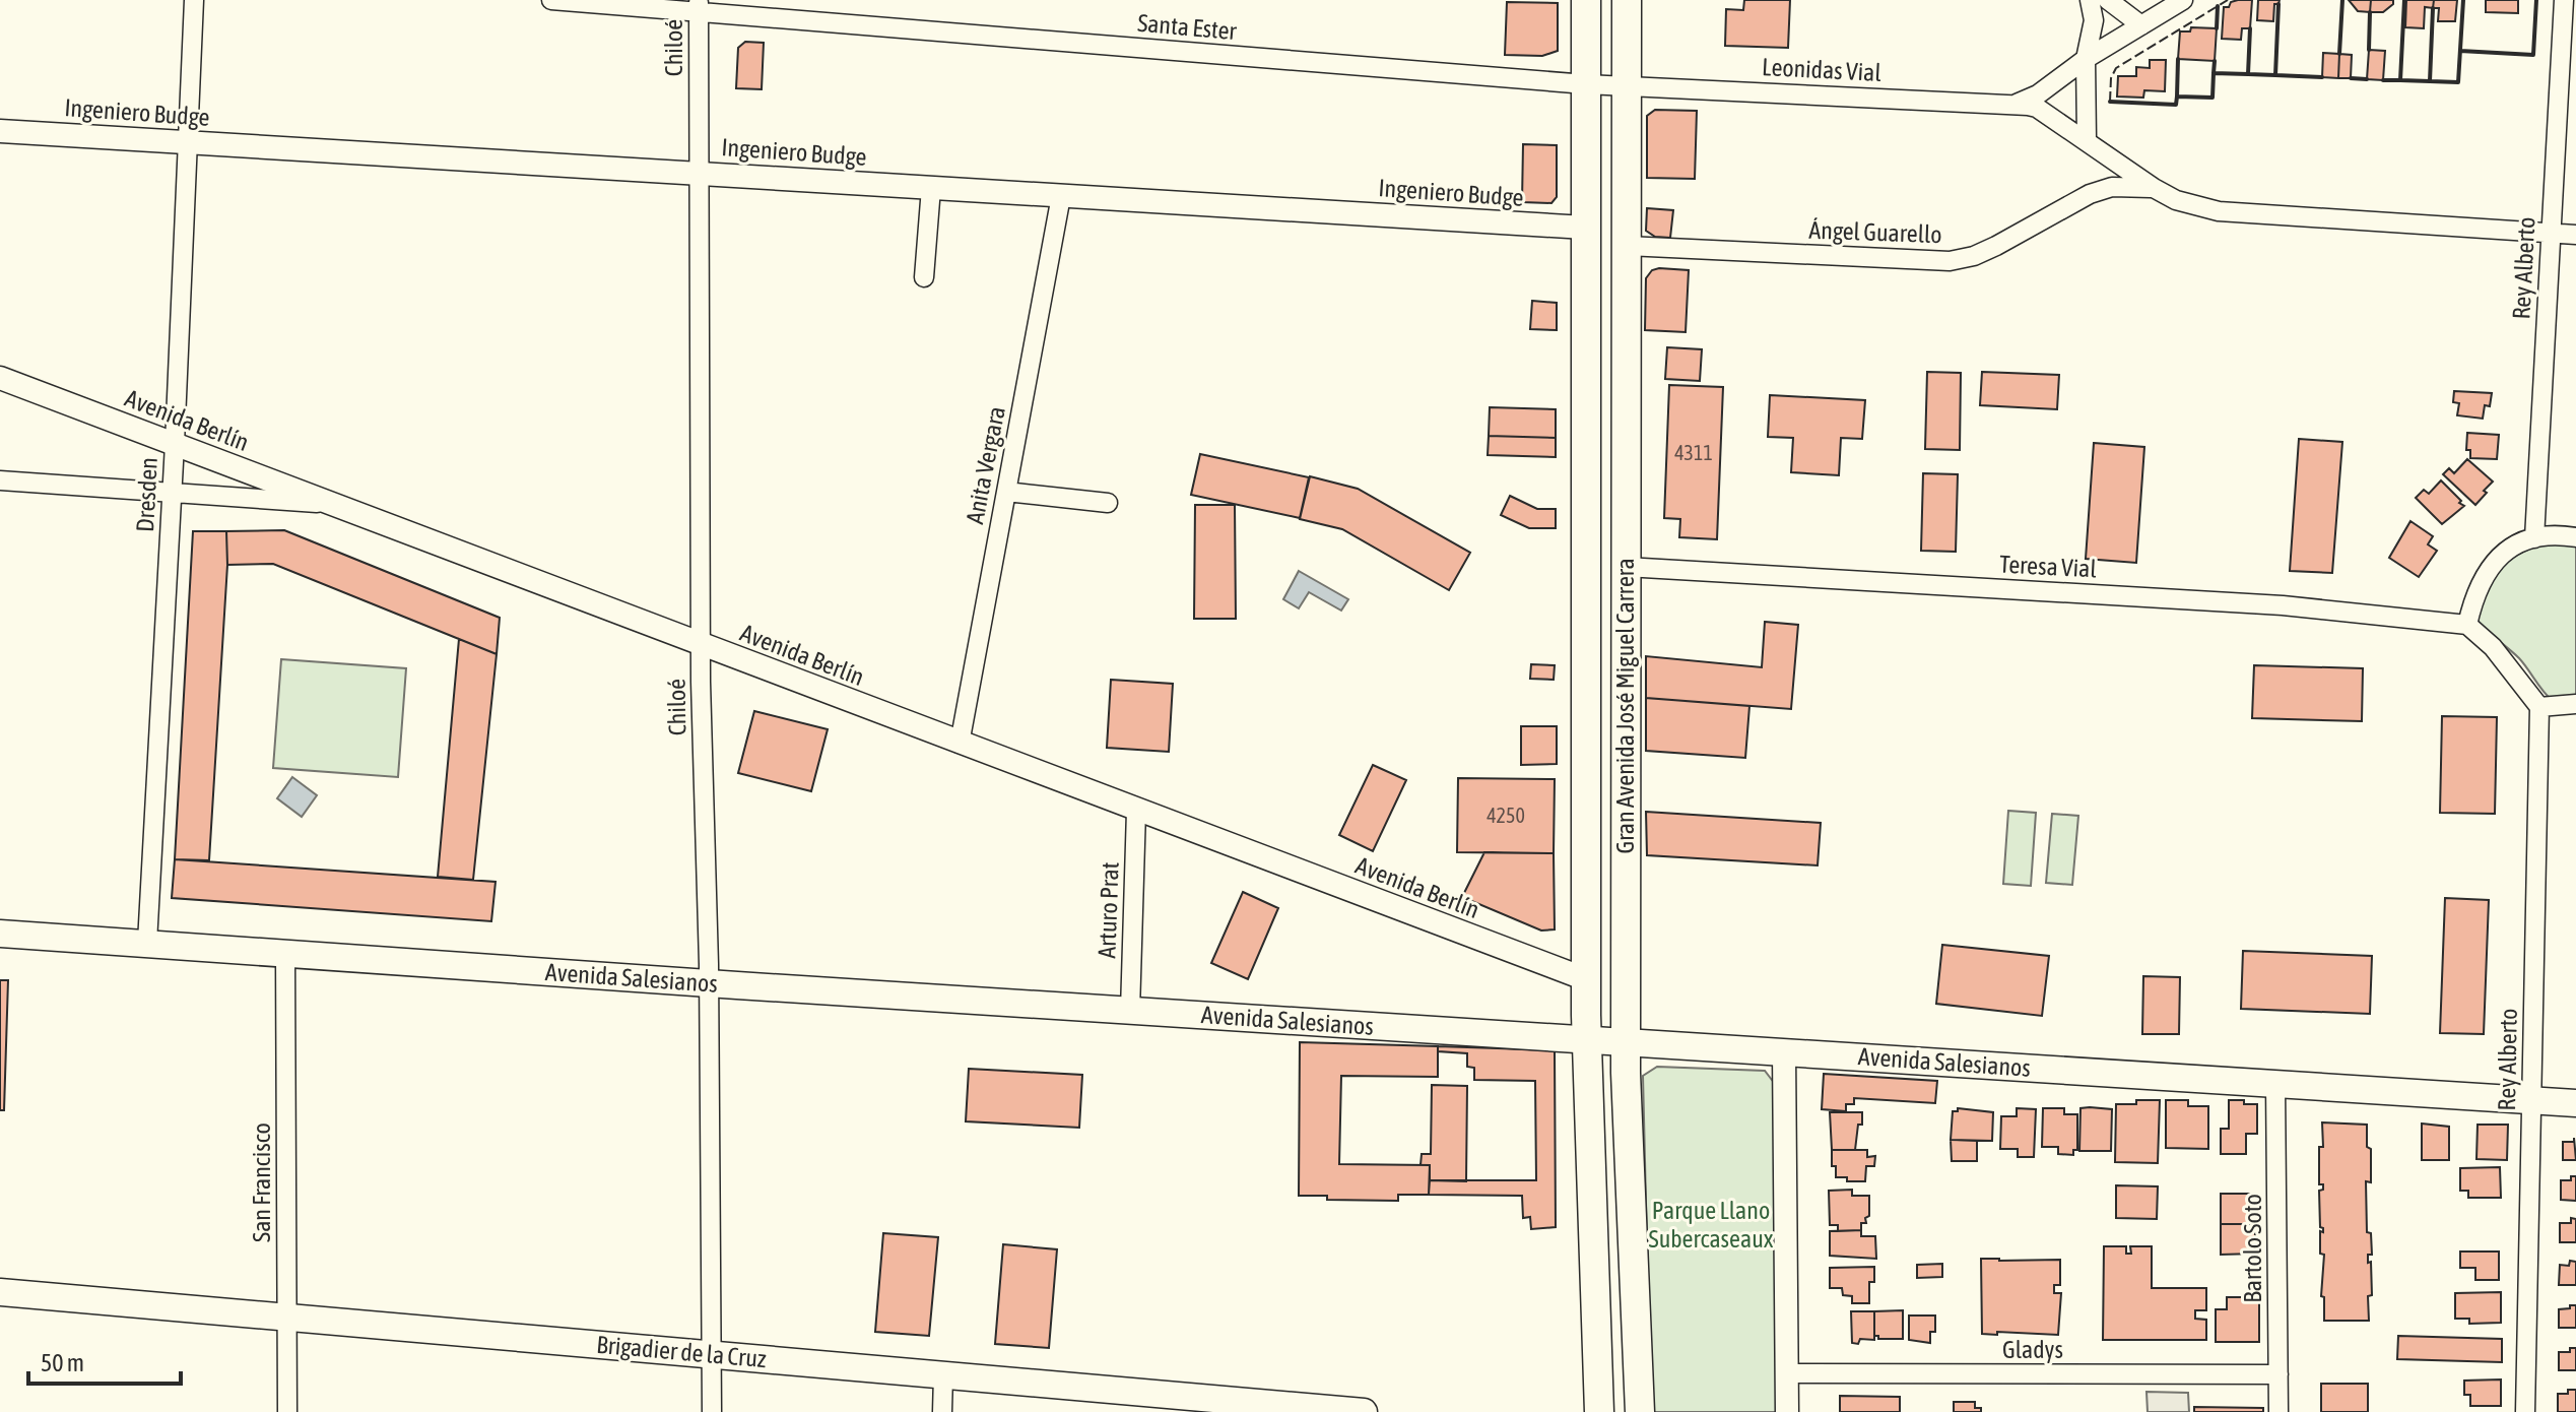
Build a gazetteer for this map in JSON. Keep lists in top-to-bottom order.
{
  "streets": {
    "main road": ["Gran Avenida José Miguel Carrera", "Avenida Salesianos", "Brigadier de la Cruz"],
    "street": [
      "Santa Ester",
      "Chiloé",
      "Leonidas Vial",
      "Ingeniero Budge",
      "Ángel Guarello",
      "Rey Alberto",
      "Avenida Berlín",
      "Anita Vergara",
      "Dresden",
      "Teresa Vial",
      "Arturo Prat",
      "San Francisco",
      "Bartolo Soto",
      "Gladys"
    ]
  },
  "crossings": [
    ["Santa Ester", "Chiloé"],
    ["Santa Ester", "Leonidas Vial"],
    ["Santa Ester", "Gran Avenida José Miguel Carrera"],
    ["Chiloé", "Ingeniero Budge"],
    ["Chiloé", "Avenida Berlín"],
    ["Chiloé", "Avenida Salesianos"],
    ["Chiloé", "Brigadier de la Cruz"],
    ["Leonidas Vial", "Ángel Guarello"],
    ["Leonidas Vial", "Gran Avenida José Miguel Carrera"],
    ["Ingeniero Budge", "Anita Vergara"],
    ["Ingeniero Budge", "Dresden"],
    ["Ingeniero Budge", "Gran Avenida José Miguel Carrera"],
    ["Ángel Guarello", "Rey Alberto"],
    ["Ángel Guarello", "Gran Avenida José Miguel Carrera"],
    ["Rey Alberto", "Avenida Salesianos"],
    ["Avenida Berlín", "Anita Vergara"],
    ["Avenida Berlín", "Dresden"],
    ["Avenida Berlín", "Gran Avenida José Miguel Carrera"],
    ["Avenida Berlín", "Arturo Prat"],
    ["Dresden", "Avenida Salesianos"],
    ["Teresa Vial", "Gran Avenida José Miguel Carrera"],
    ["Gran Avenida José Miguel Carrera", "Avenida Salesianos"],
    ["Arturo Prat", "Avenida Salesianos"],
    ["Avenida Salesianos", "San Francisco"],
    ["Avenida Salesianos", "Bartolo Soto"],
    ["San Francisco", "Brigadier de la Cruz"],
    ["Bartolo Soto", "Gladys"]
  ],
  "parks": ["Parque Llano Subercaseaux"],
  "house_numbers": ["4311", "4250"],
  "scale_bar": "50 m"
}
